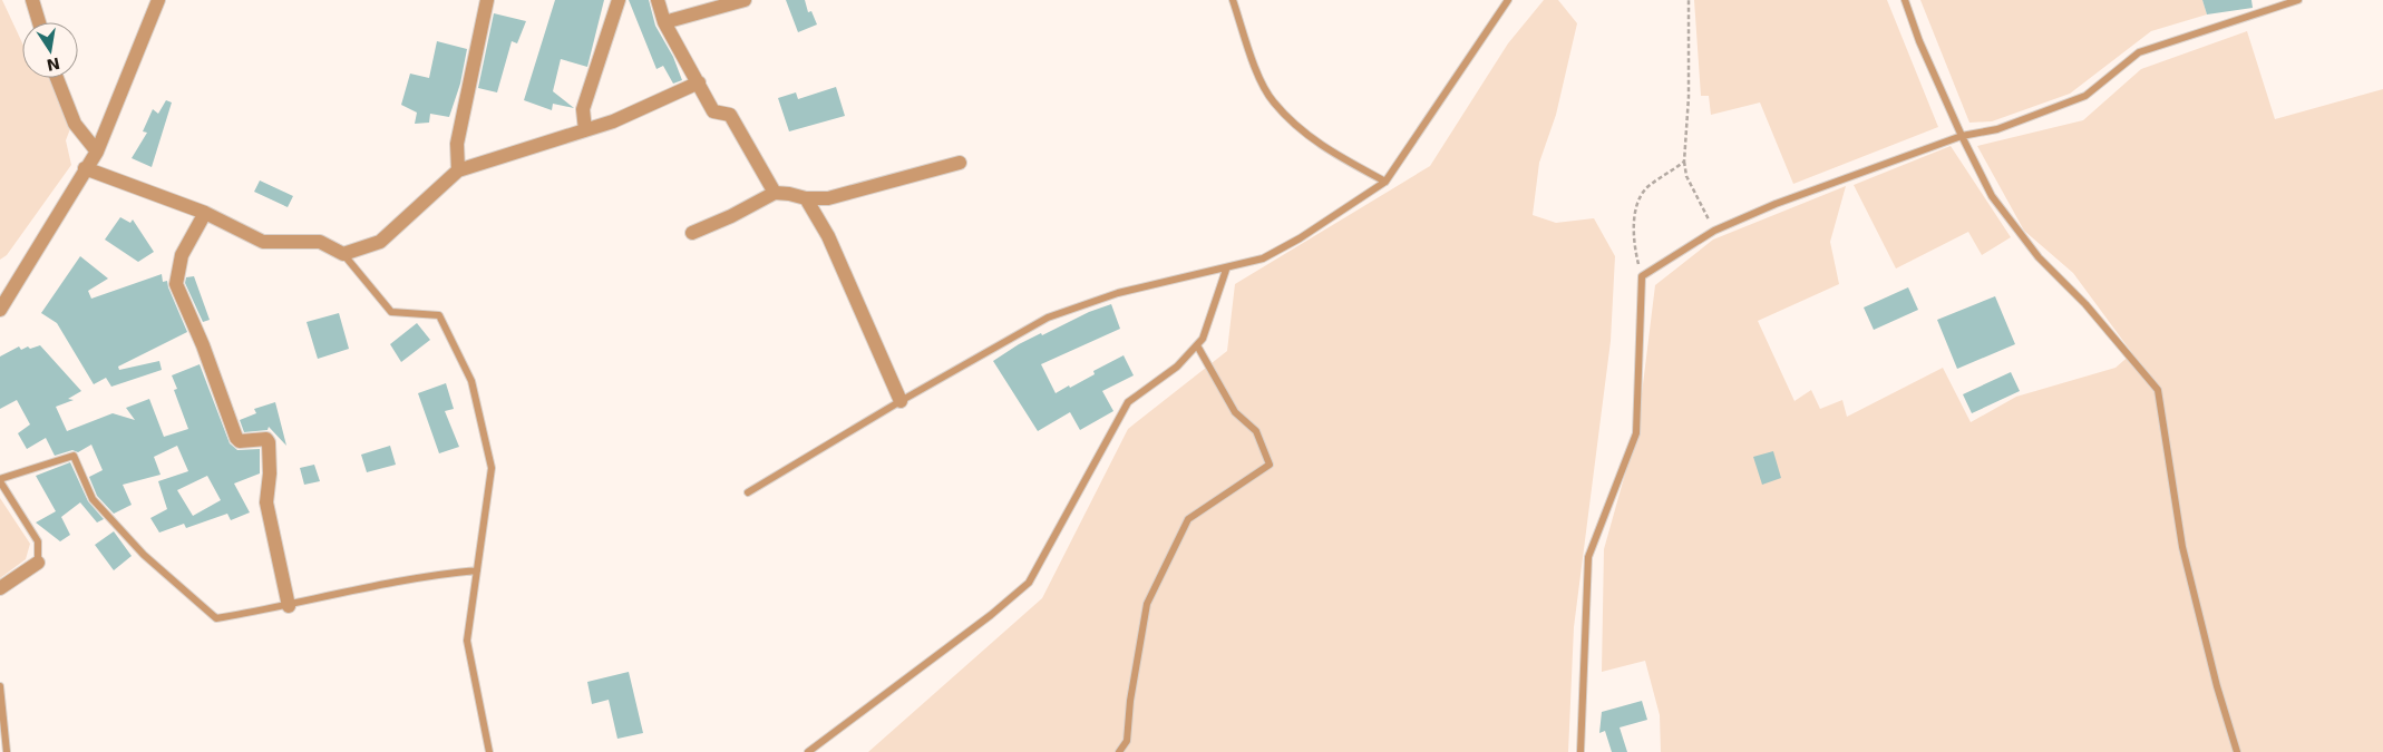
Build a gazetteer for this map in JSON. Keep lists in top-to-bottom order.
{
  "north": "bottom"
}
